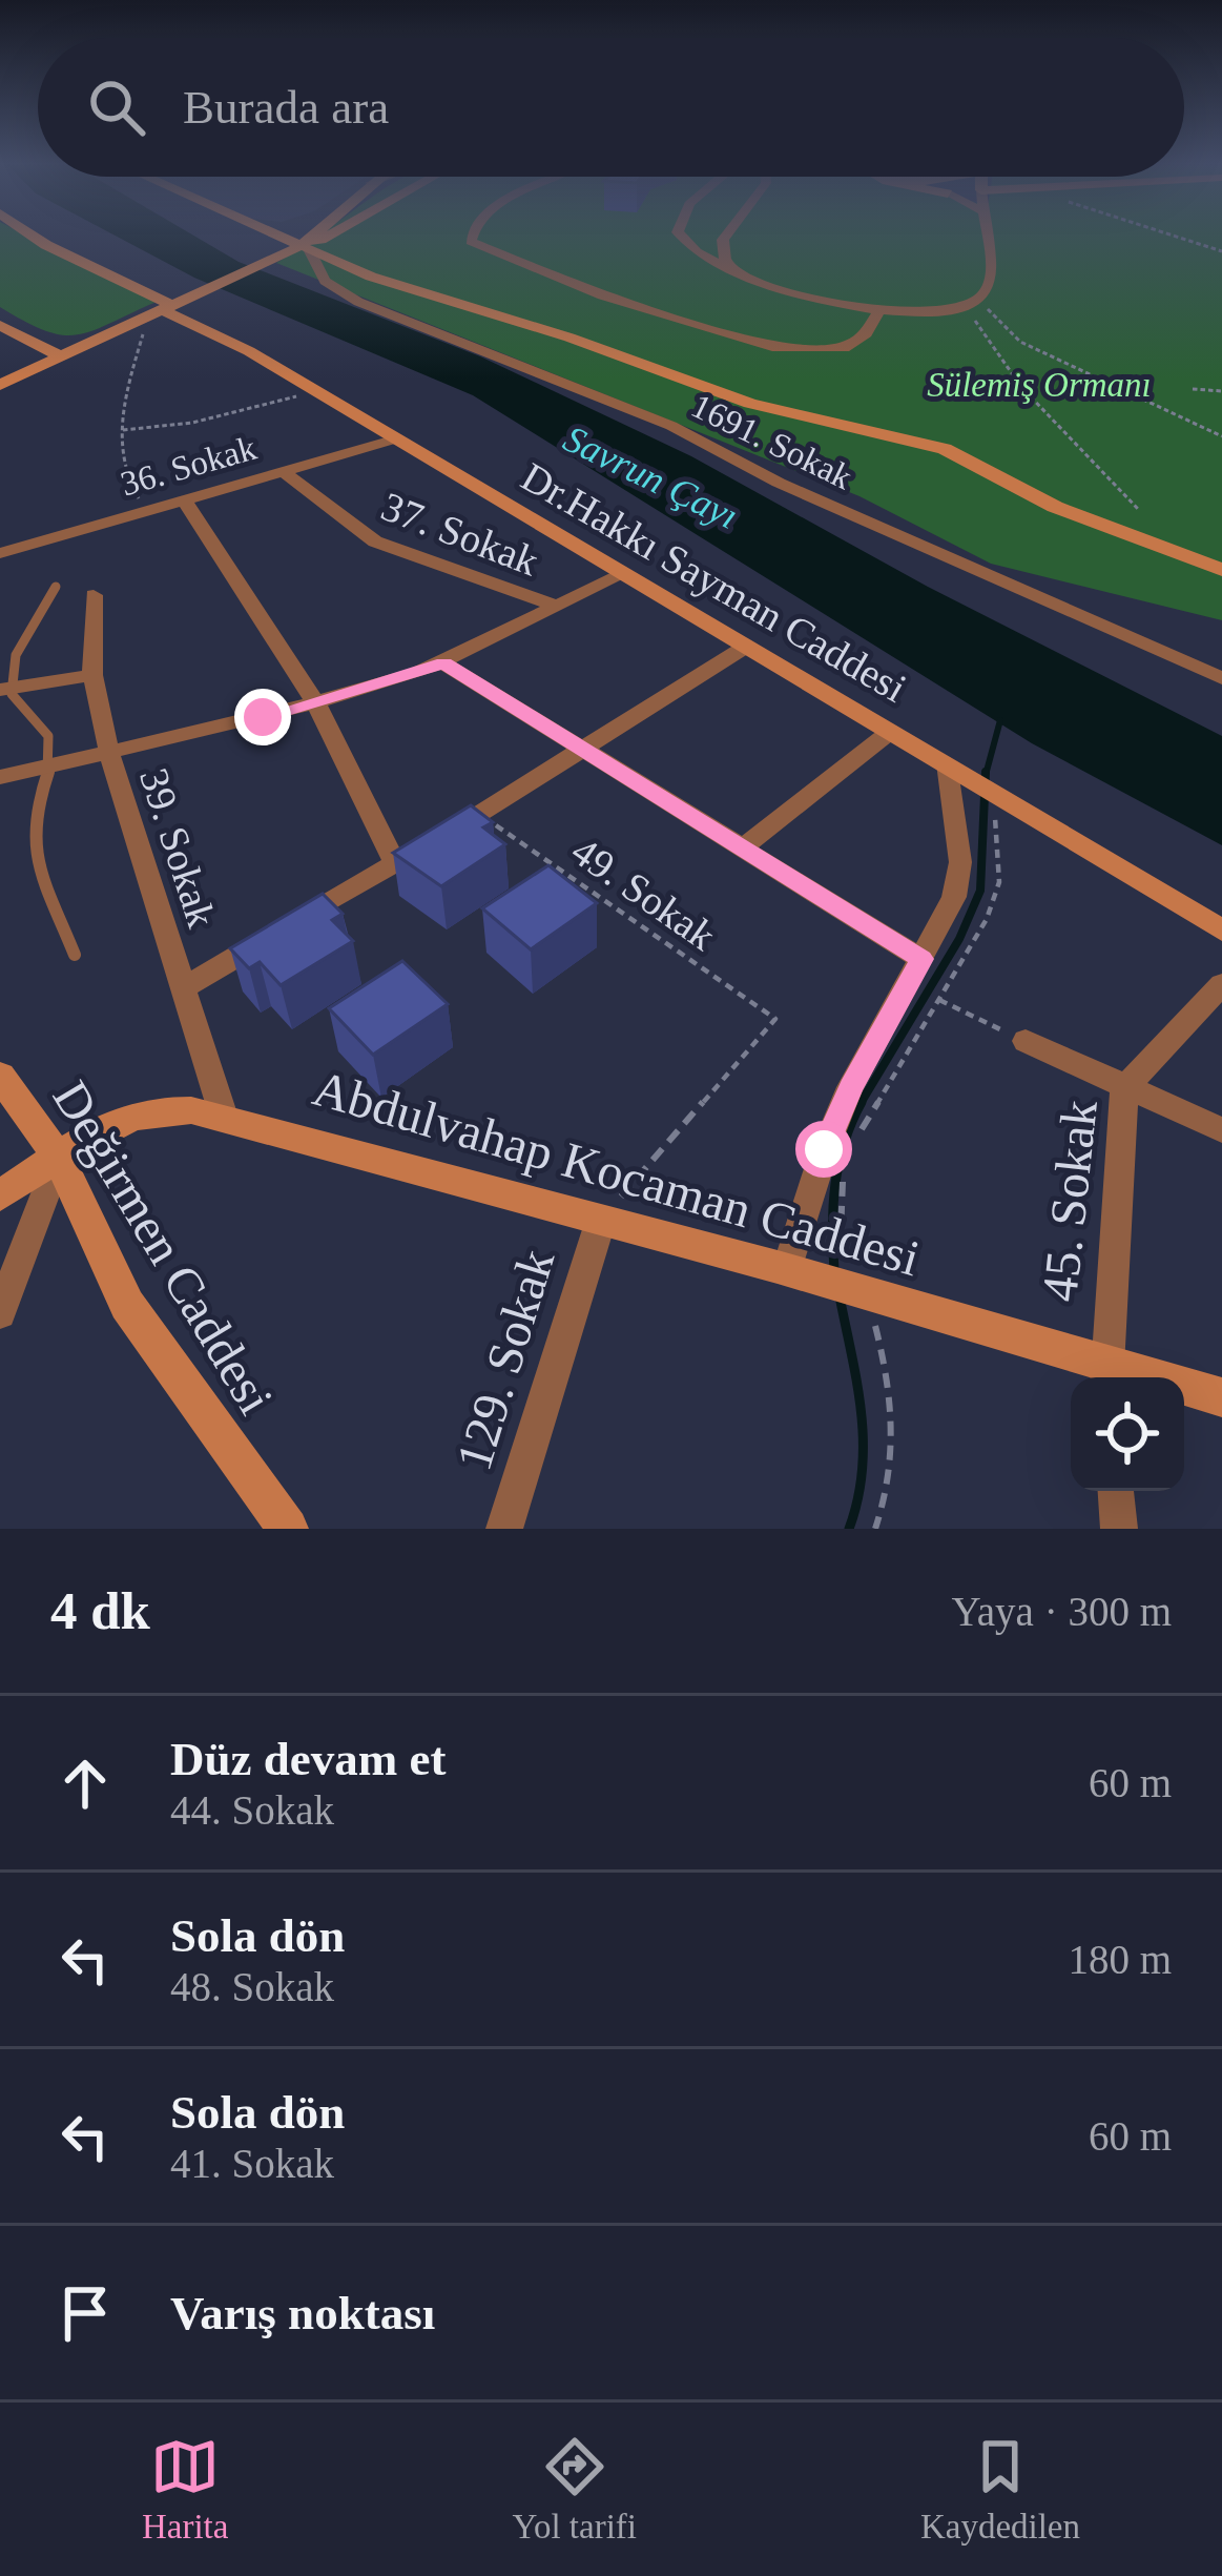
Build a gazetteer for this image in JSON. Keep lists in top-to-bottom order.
{
  "streets": {
    "street": [
      "1691. Sokak",
      "36. Sokak",
      "37. Sokak",
      "Dr.Hakkı Sayman Caddesi",
      "39. Sokak",
      "Abdulvahap Kocaman Caddesi",
      "45. Sokak",
      "Değirmen Caddesi",
      "129. Sokak"
    ],
    "path": ["49. Sokak"]
  },
  "crossings": [
    ["36. Sokak", "37. Sokak"],
    ["36. Sokak", "Dr.Hakkı Sayman Caddesi"],
    ["39. Sokak", "Abdulvahap Kocaman Caddesi"],
    ["49. Sokak", "Abdulvahap Kocaman Caddesi"],
    ["49. Sokak", "129. Sokak"],
    ["Abdulvahap Kocaman Caddesi", "45. Sokak"],
    ["Abdulvahap Kocaman Caddesi", "Değirmen Caddesi"],
    ["Abdulvahap Kocaman Caddesi", "129. Sokak"]
  ],
  "water": ["Savrun Çayı"],
  "parks": ["Sülemiş Ormanı"],
  "page": {
    "search": "Burada ara",
    "heading": ["4 dk", "Yaya · 300 m"],
    "list": [
      ["Düz devam et", "44. Sokak", "60 m"],
      ["Sola dön", "48. Sokak", "180 m"],
      ["Sola dön", "41. Sokak", "60 m"],
      "Varış noktası"
    ],
    "nav": ["Harita", "Yol tarifi", "Kaydedilen"]
  }
}
